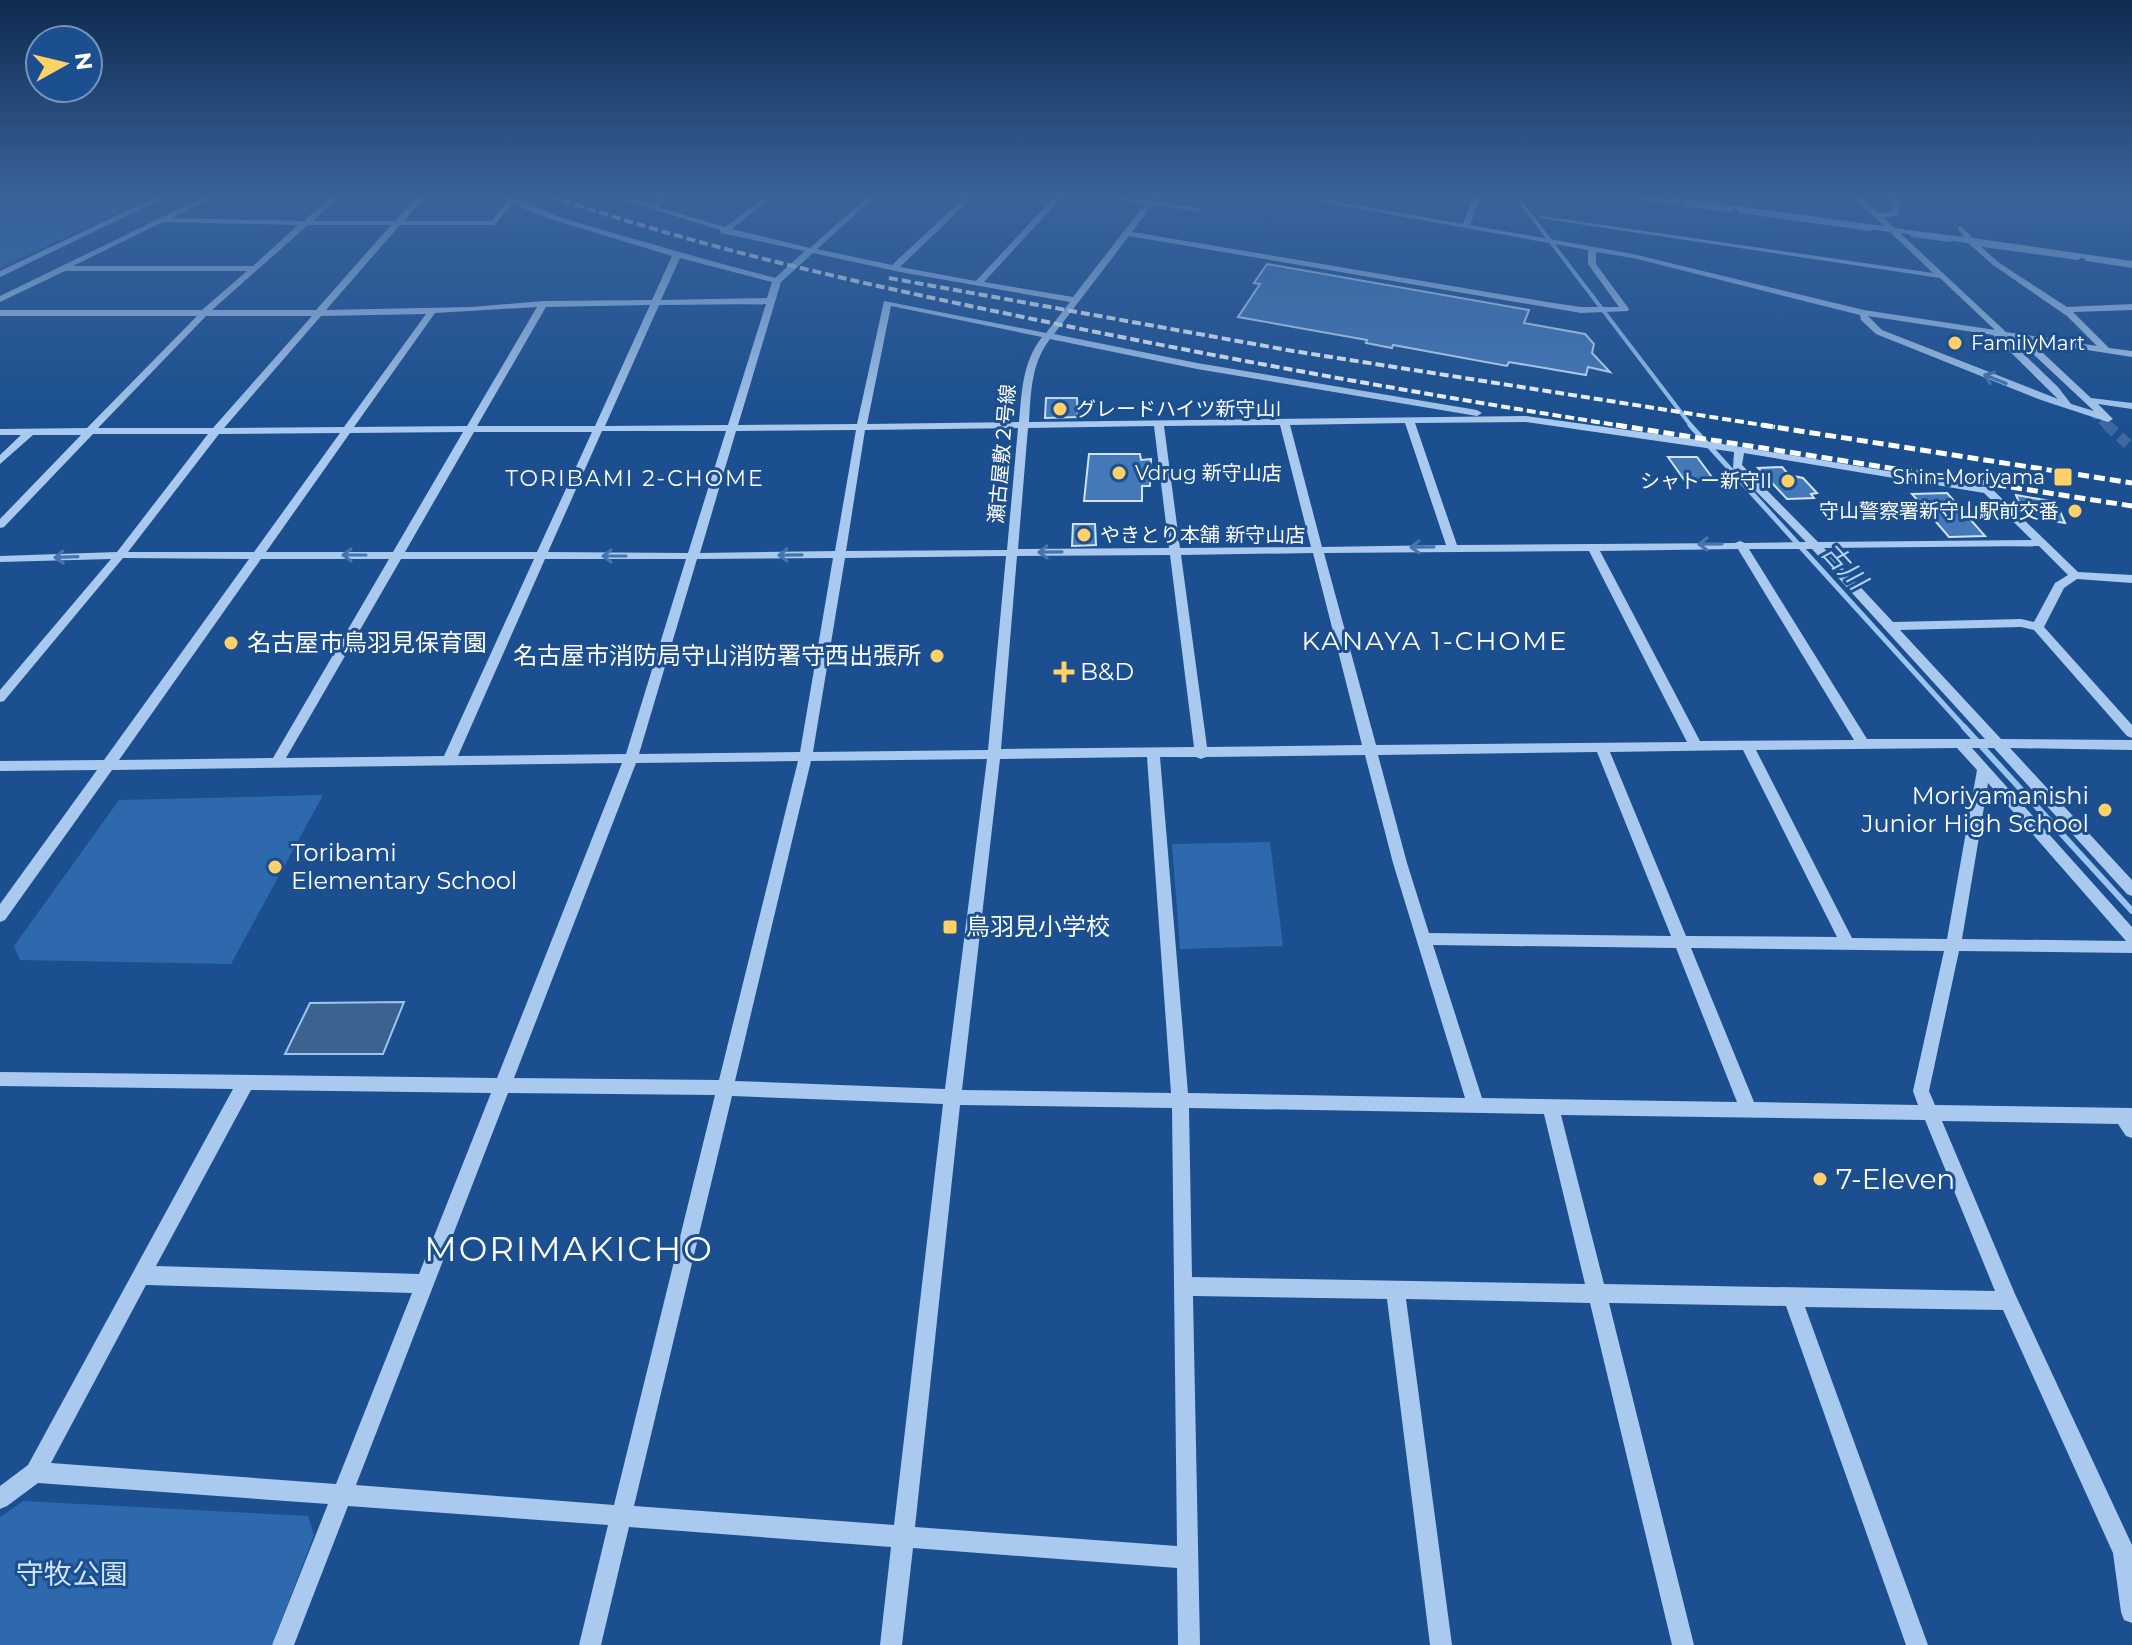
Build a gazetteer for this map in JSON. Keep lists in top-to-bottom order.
{
  "streets": {
    "street": ["瀬古屋敷２号線"]
  },
  "districts": ["TORIBAMI 2-CHOME", "KANAYA 1-CHOME", "MORIMAKICHO"],
  "water": ["古川"],
  "parks": ["守牧公園"],
  "places": {
    "other": [
      "FamilyMart",
      "グレードハイツ新守山I",
      "Vdrug 新守山店",
      "シャトー新守II",
      "守山警察署新守山駅前交番",
      "やきとり本舗 新守山店",
      "名古屋市鳥羽見保育園",
      "名古屋市消防局守山消防署守西出張所",
      "Moriyamanishi Junior High School",
      "Toribami Elementary School",
      "7-Eleven"
    ],
    "transit": ["Shin-Moriyama", "鳥羽見小学校"],
    "health": ["B&D"]
  },
  "north": "right"
}
